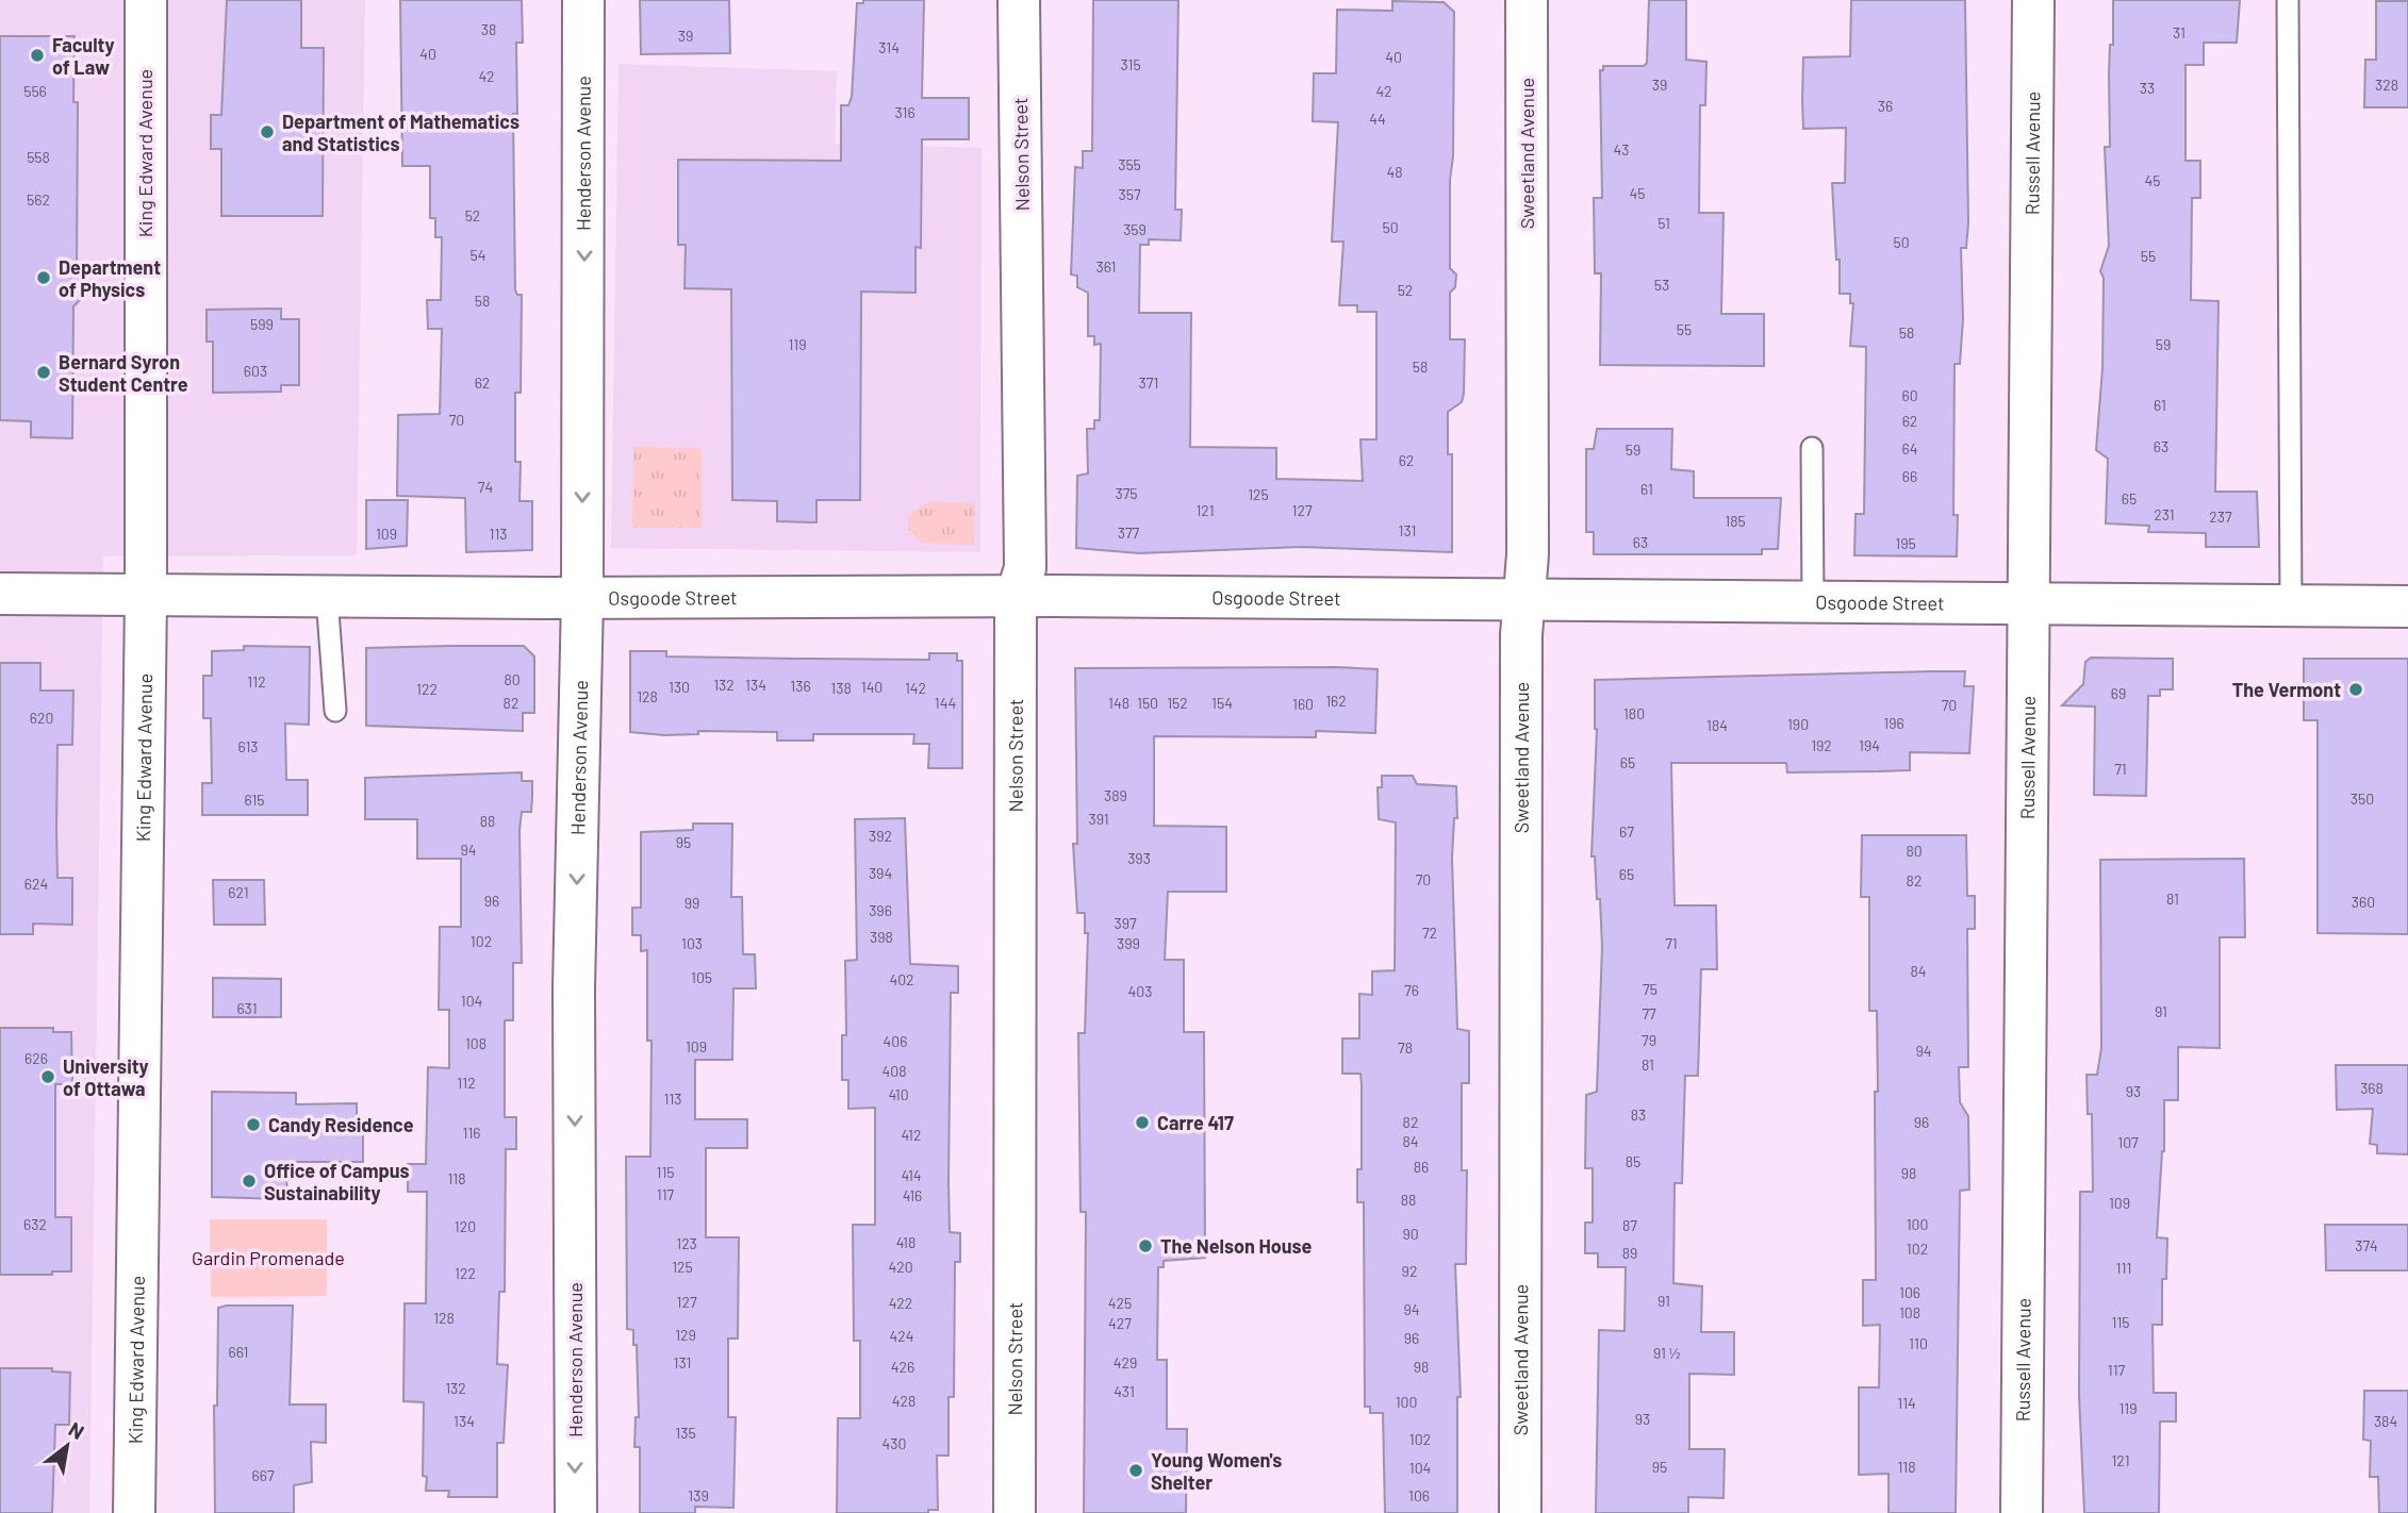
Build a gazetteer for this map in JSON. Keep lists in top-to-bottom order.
{
  "streets": {
    "street": [
      "King Edward Avenue",
      "Henderson Avenue",
      "Sweetland Avenue",
      "Russell Avenue",
      "Nelson Street",
      "Osgoode Street"
    ]
  },
  "crossings": [
    ["King Edward Avenue", "Osgoode Street"],
    ["Henderson Avenue", "Osgoode Street"],
    ["Sweetland Avenue", "Osgoode Street"],
    ["Russell Avenue", "Osgoode Street"],
    ["Nelson Street", "Osgoode Street"]
  ],
  "one_way": ["Henderson Avenue"],
  "parks": ["Gardin Promenade"],
  "places": [
    "Faculty of Law",
    "Department of Mathematics and Statistics",
    "Department of Physics",
    "Bernard Syron Student Centre",
    "The Vermont",
    "University of Ottawa",
    "Carre 417",
    "Candy Residence",
    "Office of Campus Sustainability",
    "The Nelson House",
    "Young Women's Shelter"
  ],
  "house_numbers": [
    "38",
    "31",
    "39",
    "314",
    "40",
    "40",
    "315",
    "42",
    "39",
    "328",
    "33",
    "556",
    "42",
    "36",
    "316",
    "44",
    "43",
    "558",
    "355",
    "48",
    "45",
    "45",
    "357",
    "562",
    "52",
    "51",
    "50",
    "359",
    "50",
    "54",
    "55",
    "361",
    "53",
    "52",
    "58",
    "599",
    "55",
    "58",
    "119",
    "59",
    "58",
    "603",
    "62",
    "371",
    "60",
    "61",
    "70",
    "62",
    "63",
    "64",
    "59",
    "62",
    "66",
    "74",
    "61",
    "375",
    "125",
    "65",
    "121",
    "127",
    "231",
    "237",
    "185",
    "131",
    "377",
    "109",
    "113",
    "63",
    "195",
    "80",
    "112",
    "132",
    "134",
    "136",
    "130",
    "140",
    "138",
    "142",
    "122",
    "69",
    "128",
    "162",
    "82",
    "144",
    "148",
    "150",
    "152",
    "154",
    "160",
    "70",
    "180",
    "620",
    "196",
    "190",
    "184",
    "192",
    "194",
    "613",
    "65",
    "71",
    "389",
    "350",
    "615",
    "391",
    "88",
    "67",
    "392",
    "95",
    "94",
    "80",
    "393",
    "394",
    "65",
    "70",
    "82",
    "624",
    "621",
    "81",
    "96",
    "360",
    "99",
    "396",
    "397",
    "72",
    "398",
    "102",
    "103",
    "399",
    "71",
    "84",
    "105",
    "402",
    "75",
    "76",
    "403",
    "104",
    "631",
    "91",
    "77",
    "79",
    "406",
    "108",
    "109",
    "78",
    "94",
    "626",
    "81",
    "408",
    "112",
    "368",
    "93",
    "410",
    "113",
    "83",
    "82",
    "96",
    "116",
    "412",
    "84",
    "107",
    "85",
    "86",
    "115",
    "98",
    "414",
    "118",
    "117",
    "416",
    "88",
    "109",
    "632",
    "100",
    "87",
    "120",
    "90",
    "418",
    "123",
    "374",
    "102",
    "89",
    "125",
    "420",
    "111",
    "92",
    "122",
    "106",
    "91",
    "127",
    "422",
    "425",
    "94",
    "108",
    "128",
    "115",
    "427",
    "129",
    "424",
    "96",
    "110",
    "661",
    "91 ½",
    "131",
    "429",
    "426",
    "98",
    "117",
    "132",
    "431",
    "428",
    "100",
    "114",
    "119",
    "93",
    "134",
    "384",
    "135",
    "102",
    "430",
    "121",
    "95",
    "118",
    "104",
    "667",
    "139",
    "106"
  ],
  "north": "top right"
}
